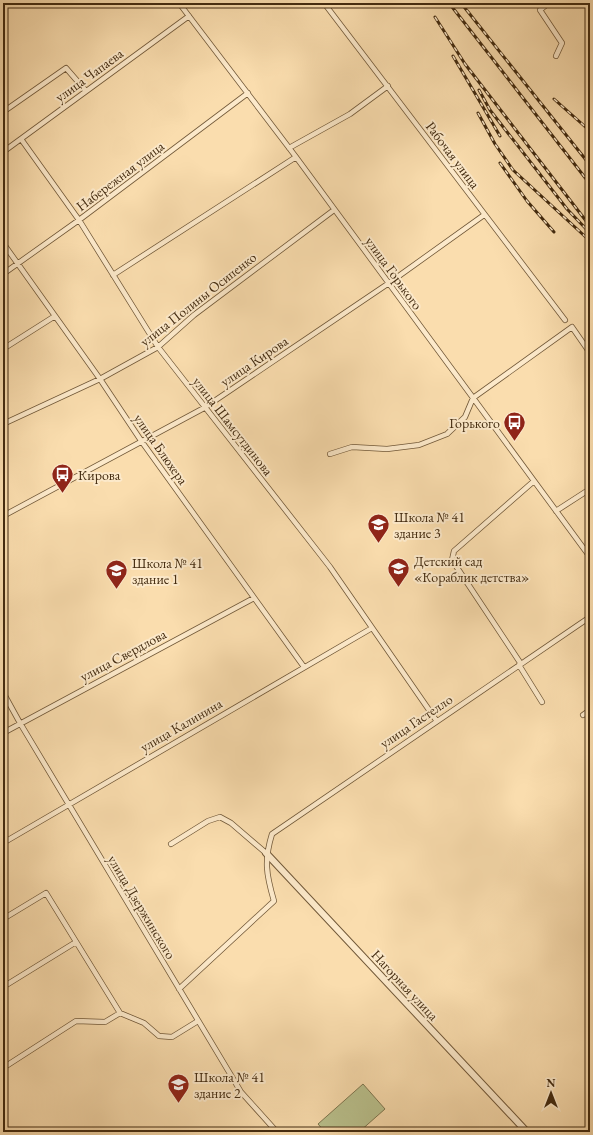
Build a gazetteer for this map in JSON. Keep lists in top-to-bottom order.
{
  "streets": {
    "street": [
      "улица Чапаева",
      "Рабочая улица",
      "Набережная улица",
      "улица Горького",
      "улица Полины Осипенко",
      "улица Кирова",
      "улица Шамсутдинова",
      "улица Блюхера",
      "улица Свердлова",
      "улица Гастелло",
      "улица Калинина",
      "улица Дзержинского",
      "Нагорная улица"
    ]
  },
  "crossings": [
    ["улица Чапаева", "улица Горького"],
    ["улица Чапаева", "улица Шамсутдинова"],
    ["Рабочая улица", "улица Кирова"],
    ["Набережная улица", "улица Горького"],
    ["Набережная улица", "улица Шамсутдинова"],
    ["Набережная улица", "улица Блюхера"],
    ["улица Горького", "улица Полины Осипенко"],
    ["улица Горького", "улица Кирова"],
    ["улица Полины Осипенко", "улица Шамсутдинова"],
    ["улица Полины Осипенко", "улица Блюхера"],
    ["улица Кирова", "улица Шамсутдинова"],
    ["улица Кирова", "улица Блюхера"],
    ["улица Шамсутдинова", "улица Гастелло"],
    ["улица Шамсутдинова", "улица Калинина"],
    ["улица Блюхера", "улица Свердлова"],
    ["улица Блюхера", "улица Калинина"],
    ["улица Свердлова", "улица Дзержинского"],
    ["улица Гастелло", "улица Дзержинского"],
    ["улица Гастелло", "Нагорная улица"],
    ["улица Калинина", "улица Дзержинского"]
  ],
  "places": {
    "bus stop": ["Горького", "Кирова"],
    "school or university": [
      "Школа № 41 здание 3",
      "Детский сад «Кораблик детства»",
      "Школа № 41 здание 1",
      "Школа № 41 здание 2"
    ]
  },
  "north": "top"
}
